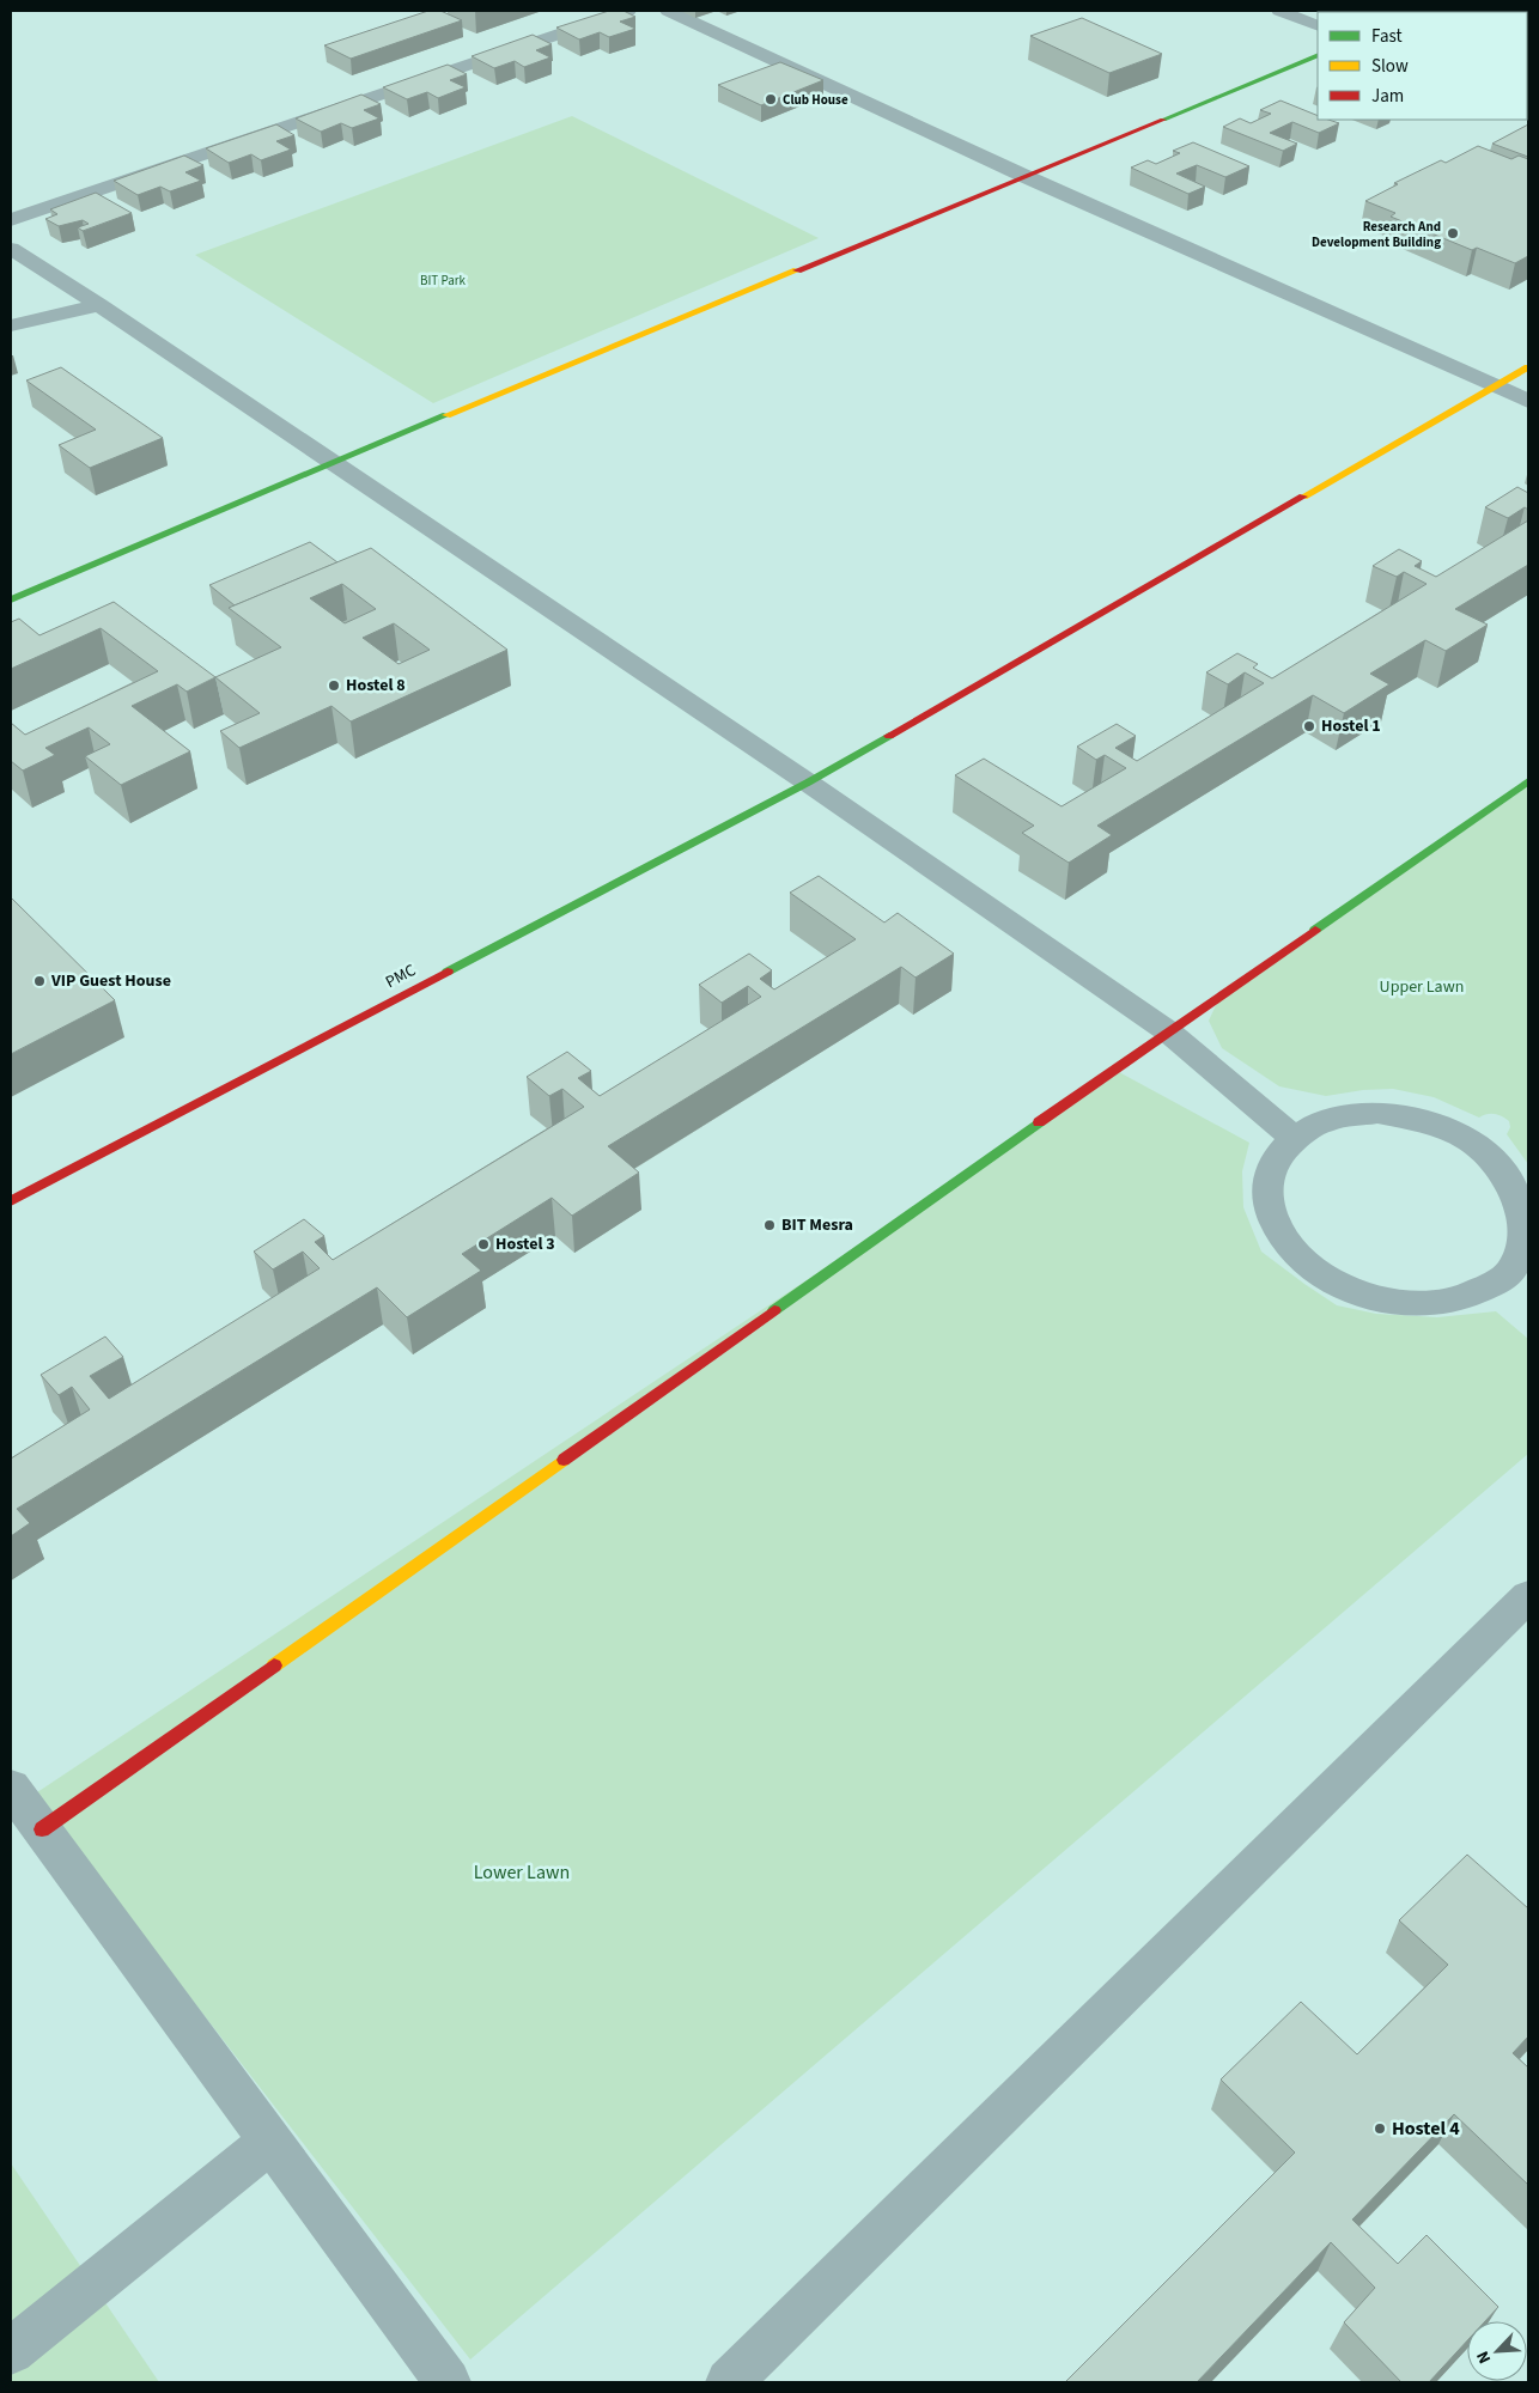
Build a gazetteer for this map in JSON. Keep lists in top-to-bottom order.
{
  "streets": {
    "street": ["PMC"]
  },
  "parks": ["BIT Park", "Upper Lawn", "Lower Lawn"],
  "places": [
    "Club House",
    "Research And Development Building",
    "Hostel 8",
    "Hostel 1",
    "VIP Guest House",
    "BIT Mesra",
    "Hostel 3",
    "Hostel 4"
  ],
  "legend": ["Fast", "Slow", "Jam"],
  "north": "bottom left"
}
